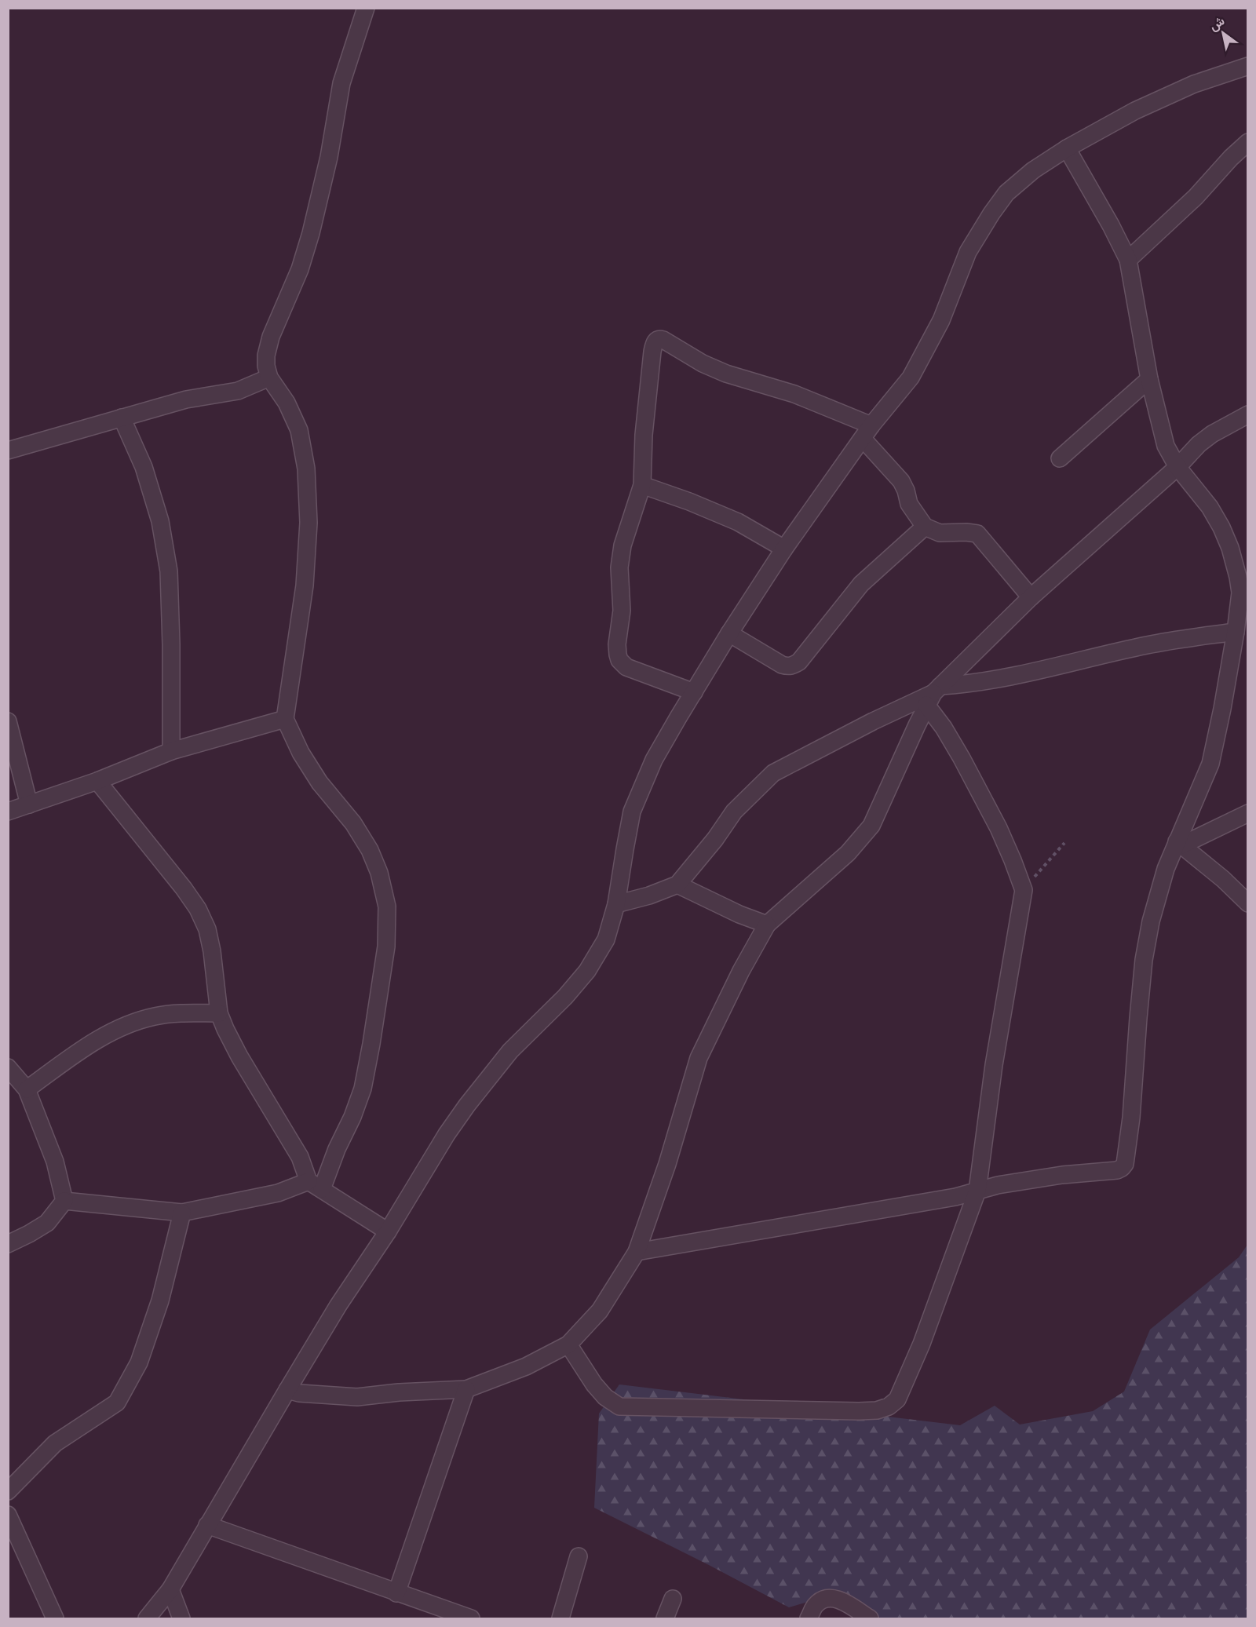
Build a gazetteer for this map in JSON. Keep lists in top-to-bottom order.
{
  "north": "top left"
}
